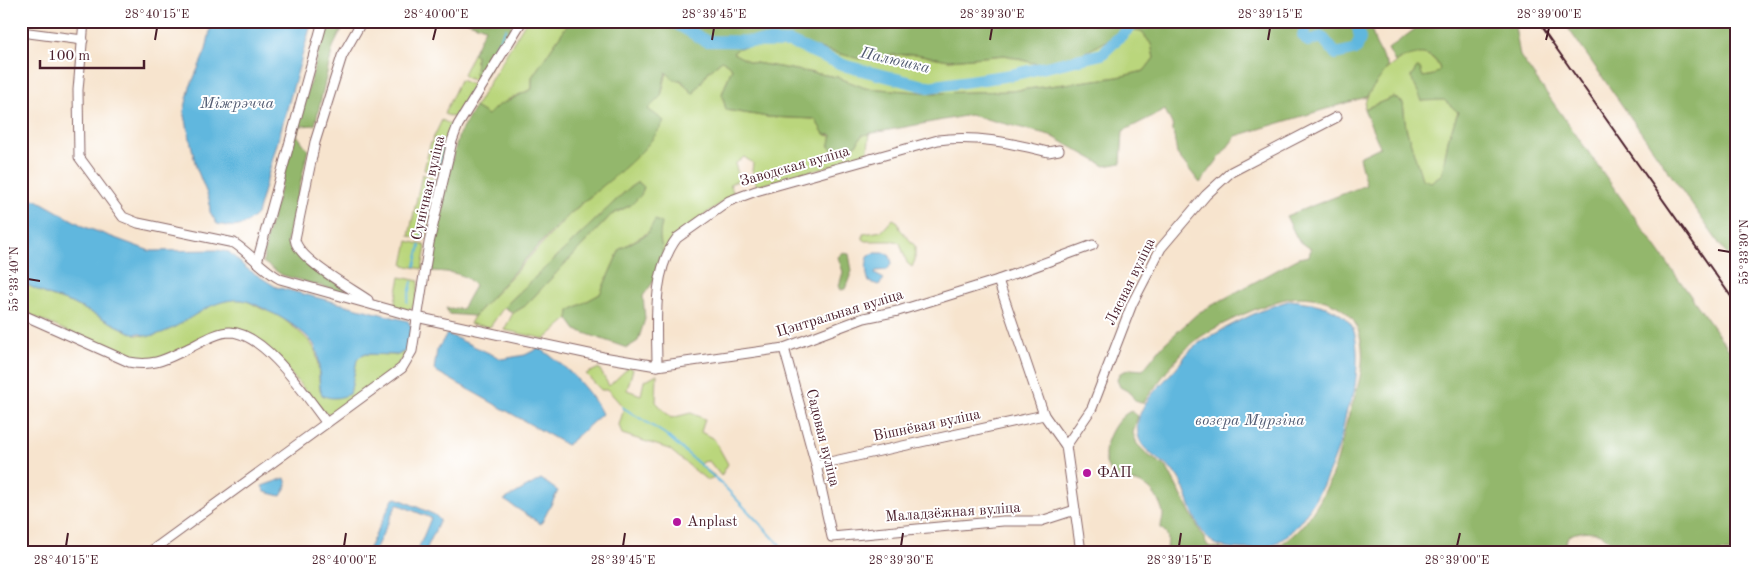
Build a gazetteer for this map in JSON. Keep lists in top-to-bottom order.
{
  "streets": {
    "street": [
      "Заводская вуліца",
      "Сунічная вуліца",
      "Лясная вуліца",
      "Цэнтральная вуліца",
      "Вішнёвая вуліца",
      "Садовая вуліца",
      "Маладзёжная вуліца"
    ]
  },
  "crossings": [
    ["Заводская вуліца", "Цэнтральная вуліца"],
    ["Сунічная вуліца", "Цэнтральная вуліца"],
    ["Цэнтральная вуліца", "Садовая вуліца"],
    ["Вішнёвая вуліца", "Садовая вуліца"],
    ["Садовая вуліца", "Маладзёжная вуліца"]
  ],
  "water": ["Палюшка", "Міжрэчча", "возера Мурзіна"],
  "places": ["ФАП", "Anplast"],
  "scale_bar": "100 m",
  "coordinates": [
    "28°40'15\"E",
    "28°40'00\"E",
    "28°39'45\"E",
    "28°39'30\"E",
    "28°39'15\"E",
    "28°39'00\"E",
    "55°33'30\"N",
    "55°33'40\"N"
  ]
}
